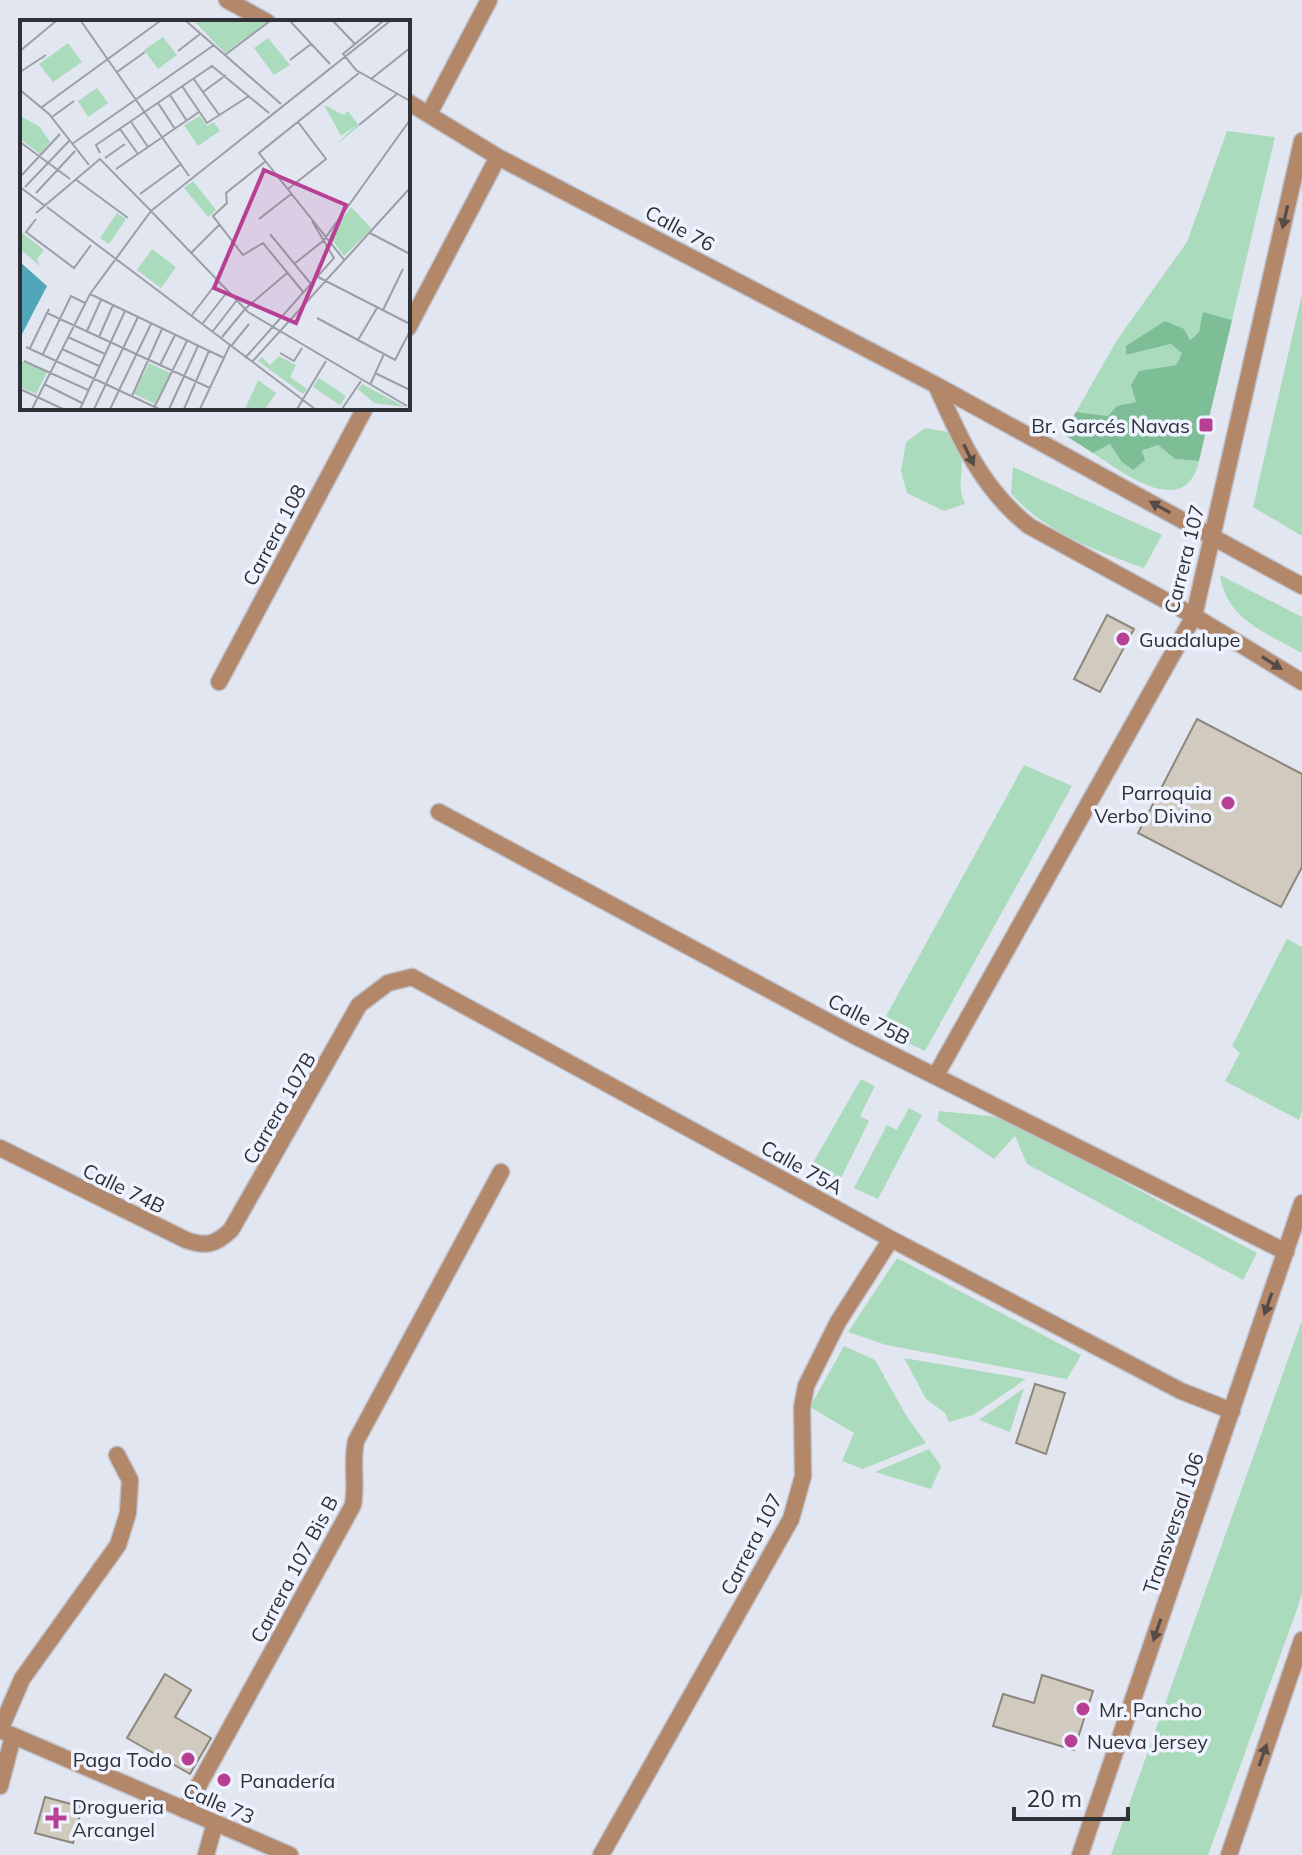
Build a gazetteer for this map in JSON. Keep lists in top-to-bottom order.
{
  "streets": {
    "street": [
      "Calle 76",
      "Carrera 108",
      "Carrera 107",
      "Calle 75B",
      "Carrera 107B",
      "Calle 75A",
      "Calle 74B",
      "Transversal 106",
      "Carrera 107 Bis B",
      "Calle 73"
    ]
  },
  "crossings": [
    ["Calle 76", "Carrera 107"],
    ["Carrera 107", "Calle 75B"],
    ["Carrera 107", "Calle 75A"],
    ["Calle 75B", "Transversal 106"],
    ["Carrera 107B", "Calle 75A"],
    ["Carrera 107B", "Calle 74B"],
    ["Calle 75A", "Transversal 106"],
    ["Carrera 107 Bis B", "Calle 73"]
  ],
  "places": {
    "transit": ["Br. Garcés Navas"],
    "other": [
      "Guadalupe",
      "Parroquia Verbo Divino",
      "Mr. Pancho",
      "Nueva Jersey",
      "Paga Todo",
      "Panadería"
    ],
    "health": ["Drogueria Arcangel"]
  },
  "scale_bar": "20 m"
}
